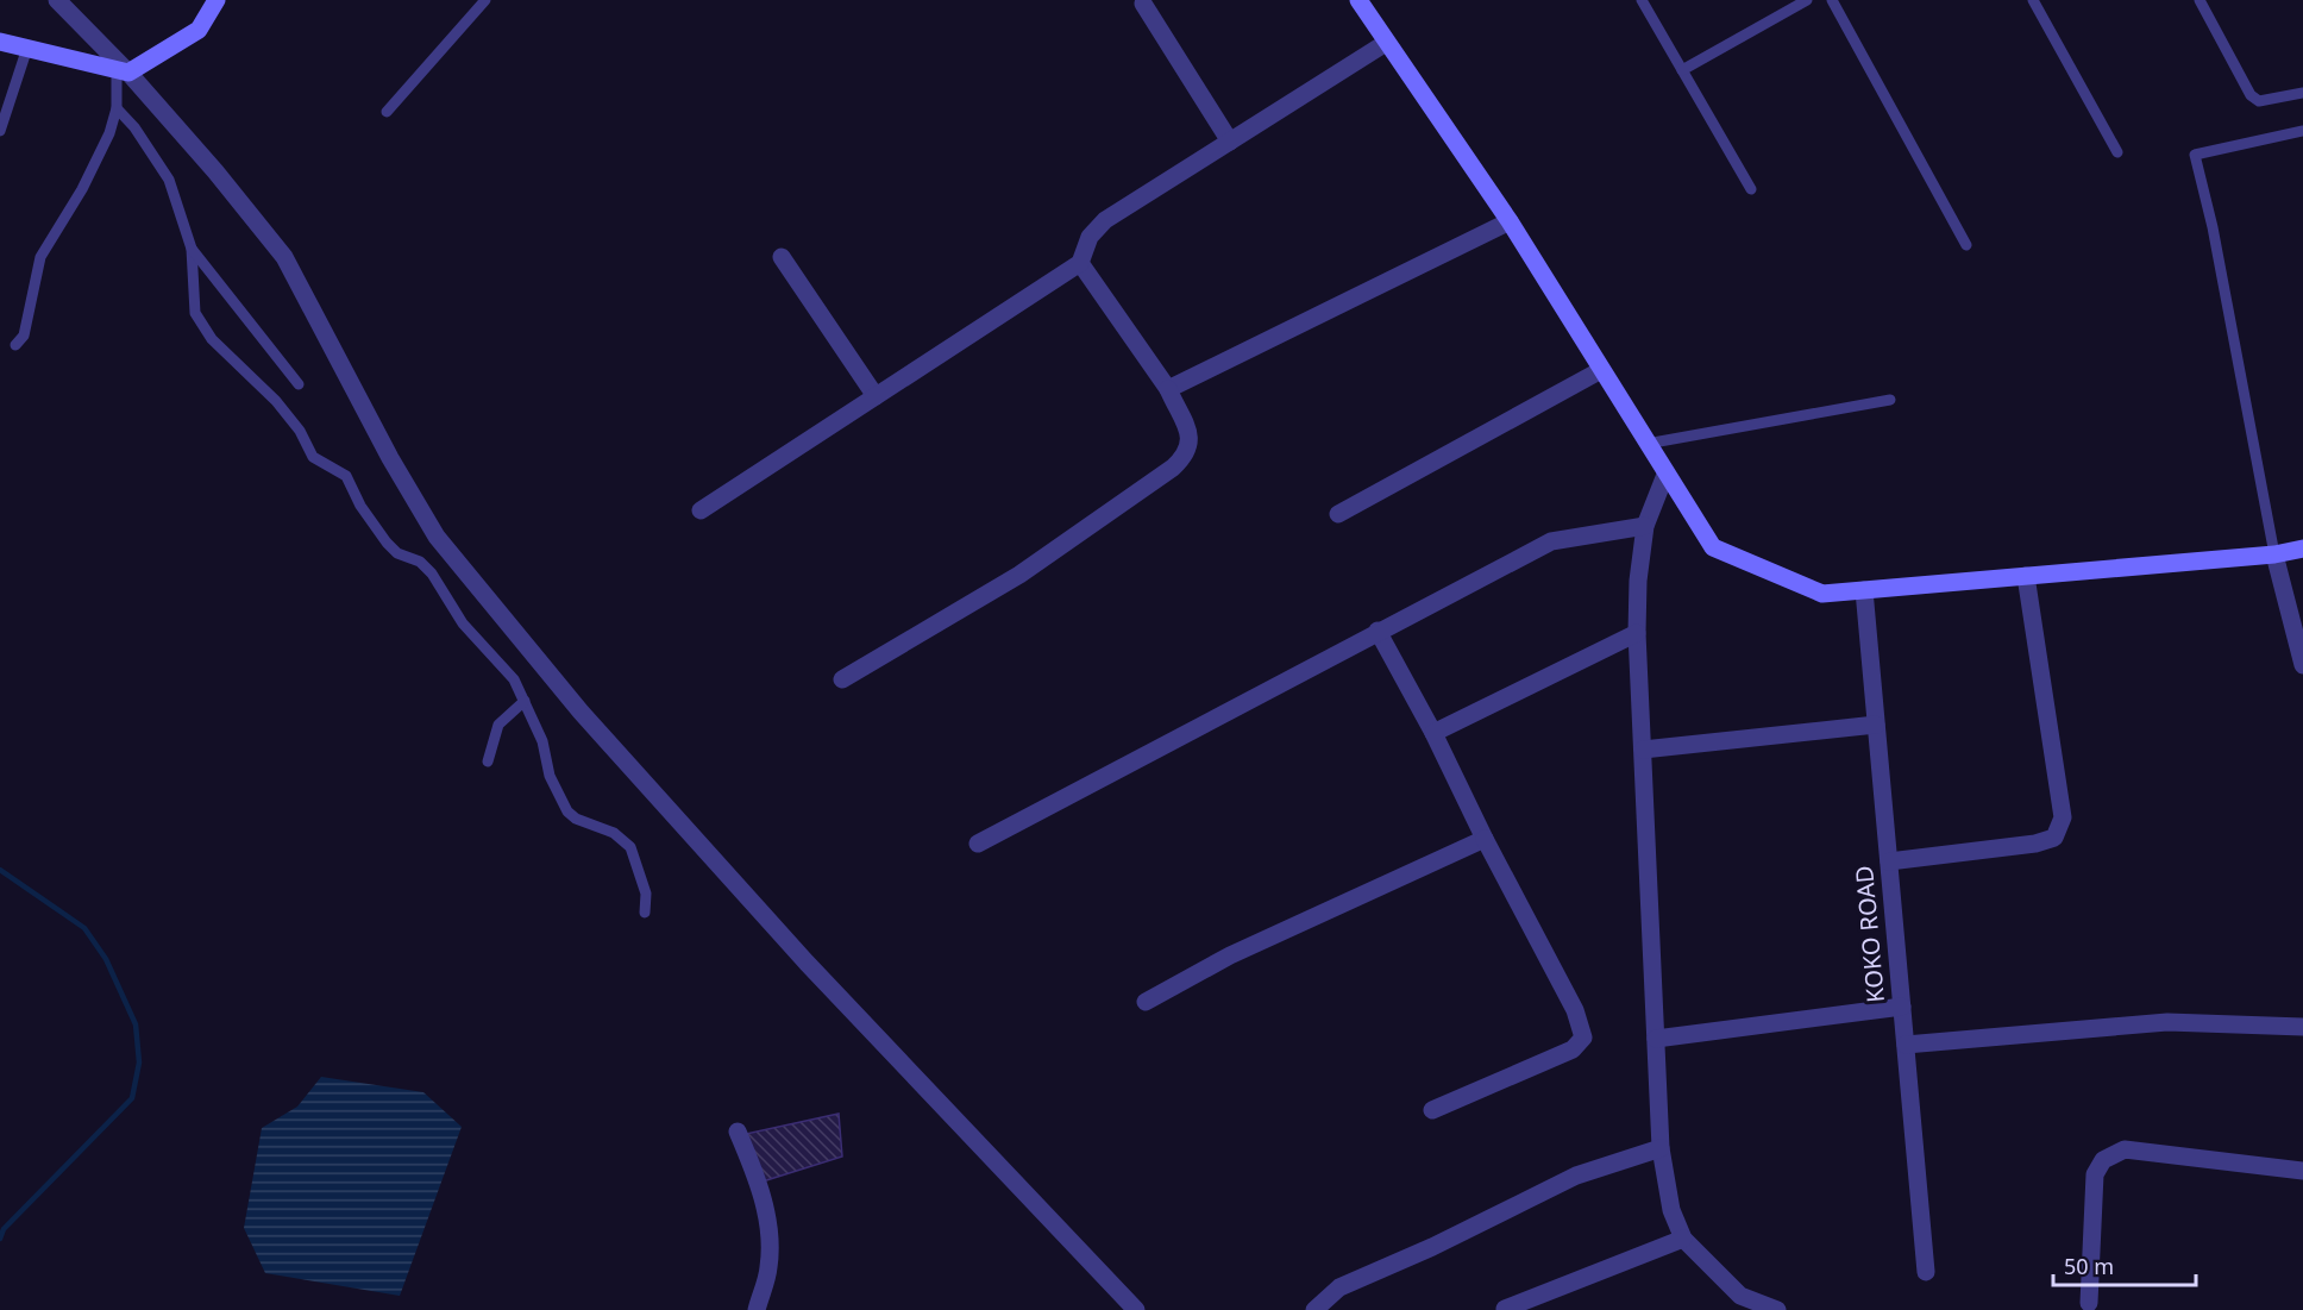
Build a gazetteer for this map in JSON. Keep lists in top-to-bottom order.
{
  "streets": {
    "street": ["KOKO ROAD"]
  },
  "scale_bar": "50 m"
}
